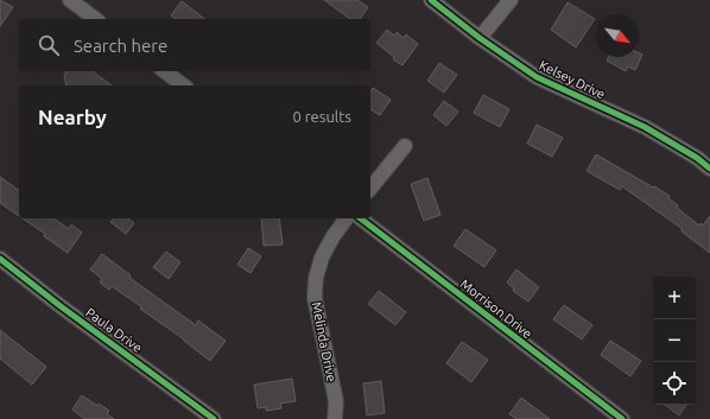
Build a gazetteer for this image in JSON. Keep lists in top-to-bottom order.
{
  "streets": {
    "street": [
      "Kelsey Drive",
      "Morrison Drive",
      "Paula Drive",
      "Melinda Drive"
    ]
  },
  "north": "bottom right",
  "page": {
    "search": "Search here",
    "heading": ["Nearby", "0 results"],
    "map_buttons": ["+", "−"]
  }
}
